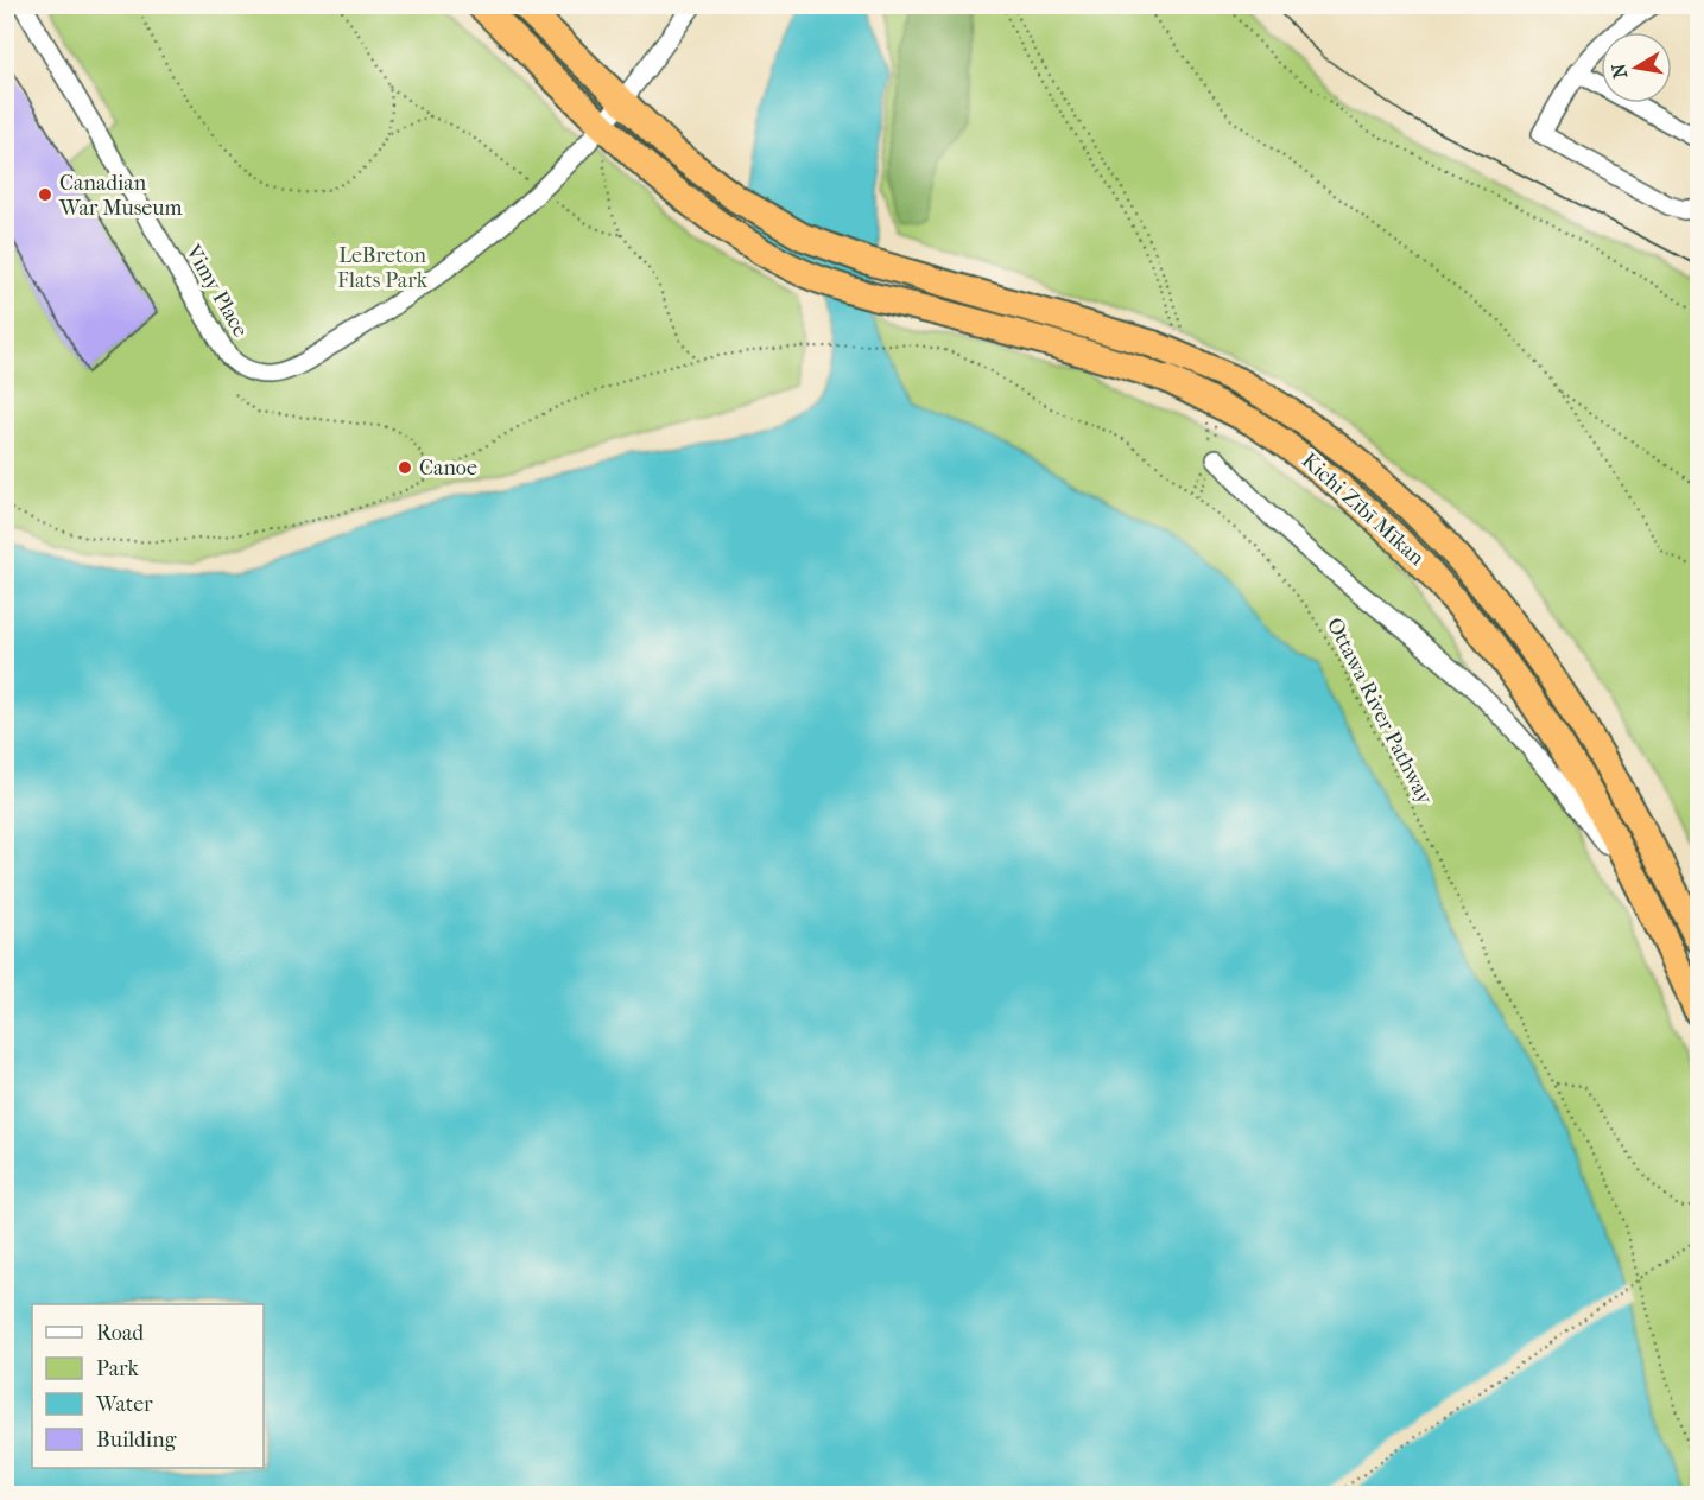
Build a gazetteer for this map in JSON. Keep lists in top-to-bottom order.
{
  "streets": {
    "highway": ["Kichi Zībī Mīkan"],
    "street": ["Vimy Place"],
    "path": ["Ottawa River Pathway"]
  },
  "crossings": [
    ["Vimy Place", "Kichi Zībī Mīkan"]
  ],
  "parks": ["LeBreton Flats Park"],
  "places": ["Canadian War Museum", "Canoe"],
  "legend": [
    "Road",
    "Park",
    "Water",
    "Building"
  ],
  "north": "left"
}
